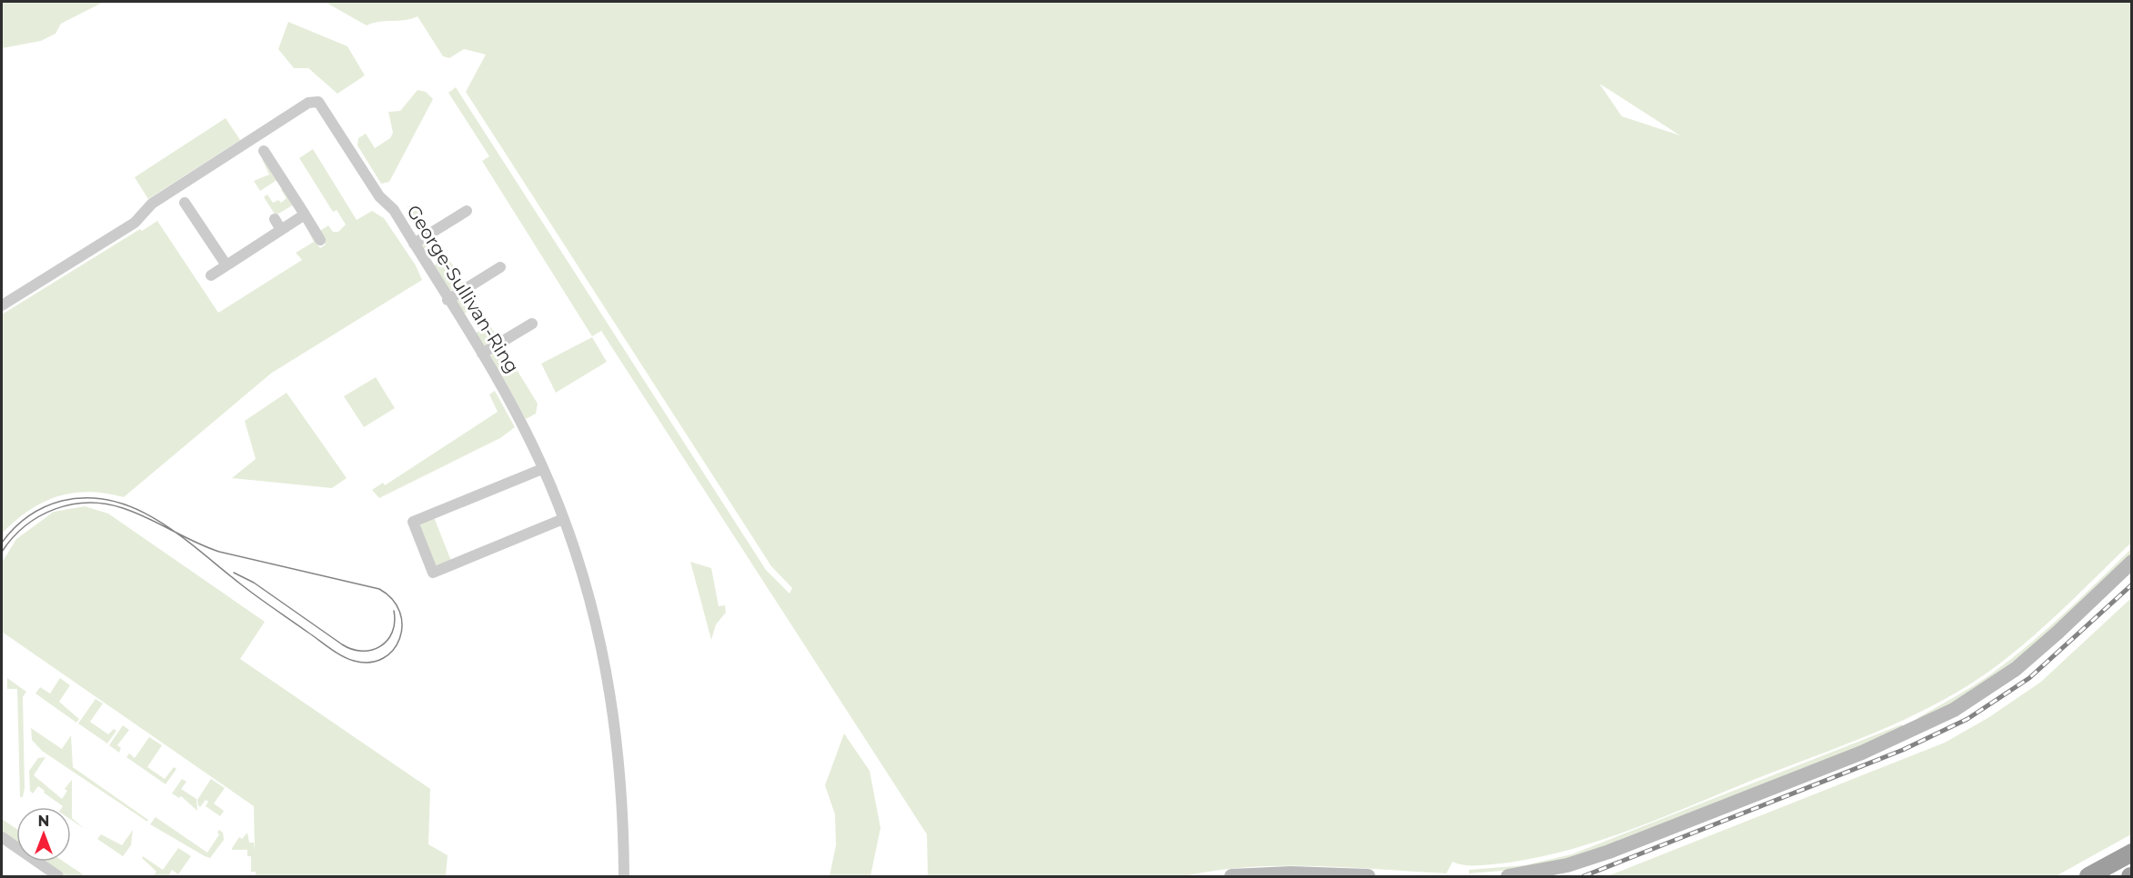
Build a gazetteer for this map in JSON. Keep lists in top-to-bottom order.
{
  "streets": {
    "street": ["George-Sullivan-Ring"]
  },
  "north": "top"
}
